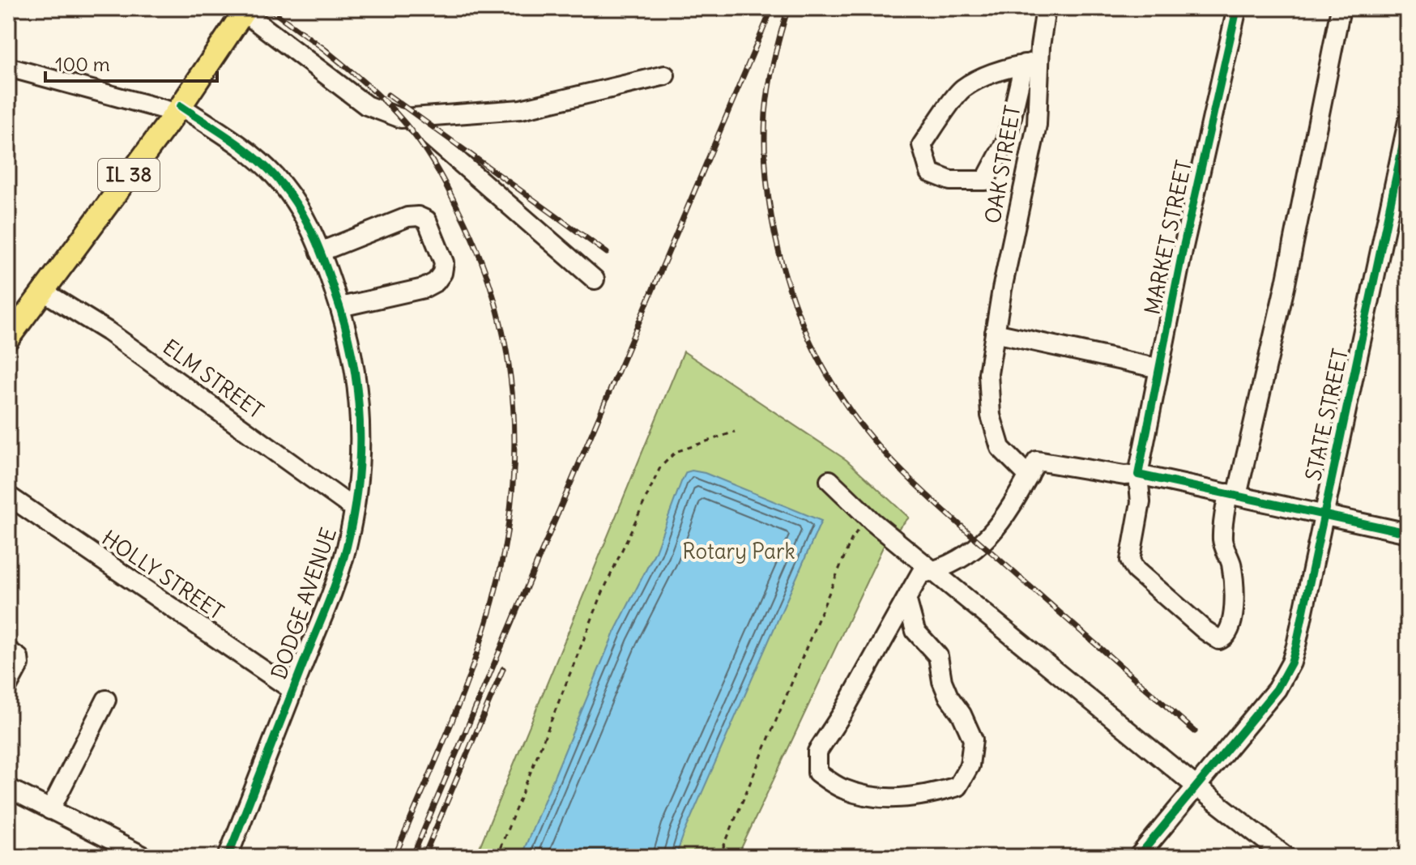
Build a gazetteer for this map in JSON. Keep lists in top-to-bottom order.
{
  "streets": {
    "main road": ["IL 38"],
    "street": [
      "OAK STREET",
      "MARKET STREET",
      "ELM STREET",
      "STATE STREET",
      "HOLLY STREET",
      "DODGE AVENUE"
    ]
  },
  "crossings": [
    ["IL 38", "ELM STREET"],
    ["IL 38", "DODGE AVENUE"],
    ["ELM STREET", "DODGE AVENUE"],
    ["HOLLY STREET", "DODGE AVENUE"]
  ],
  "parks": ["Rotary Park"],
  "scale_bar": "100 m"
}
